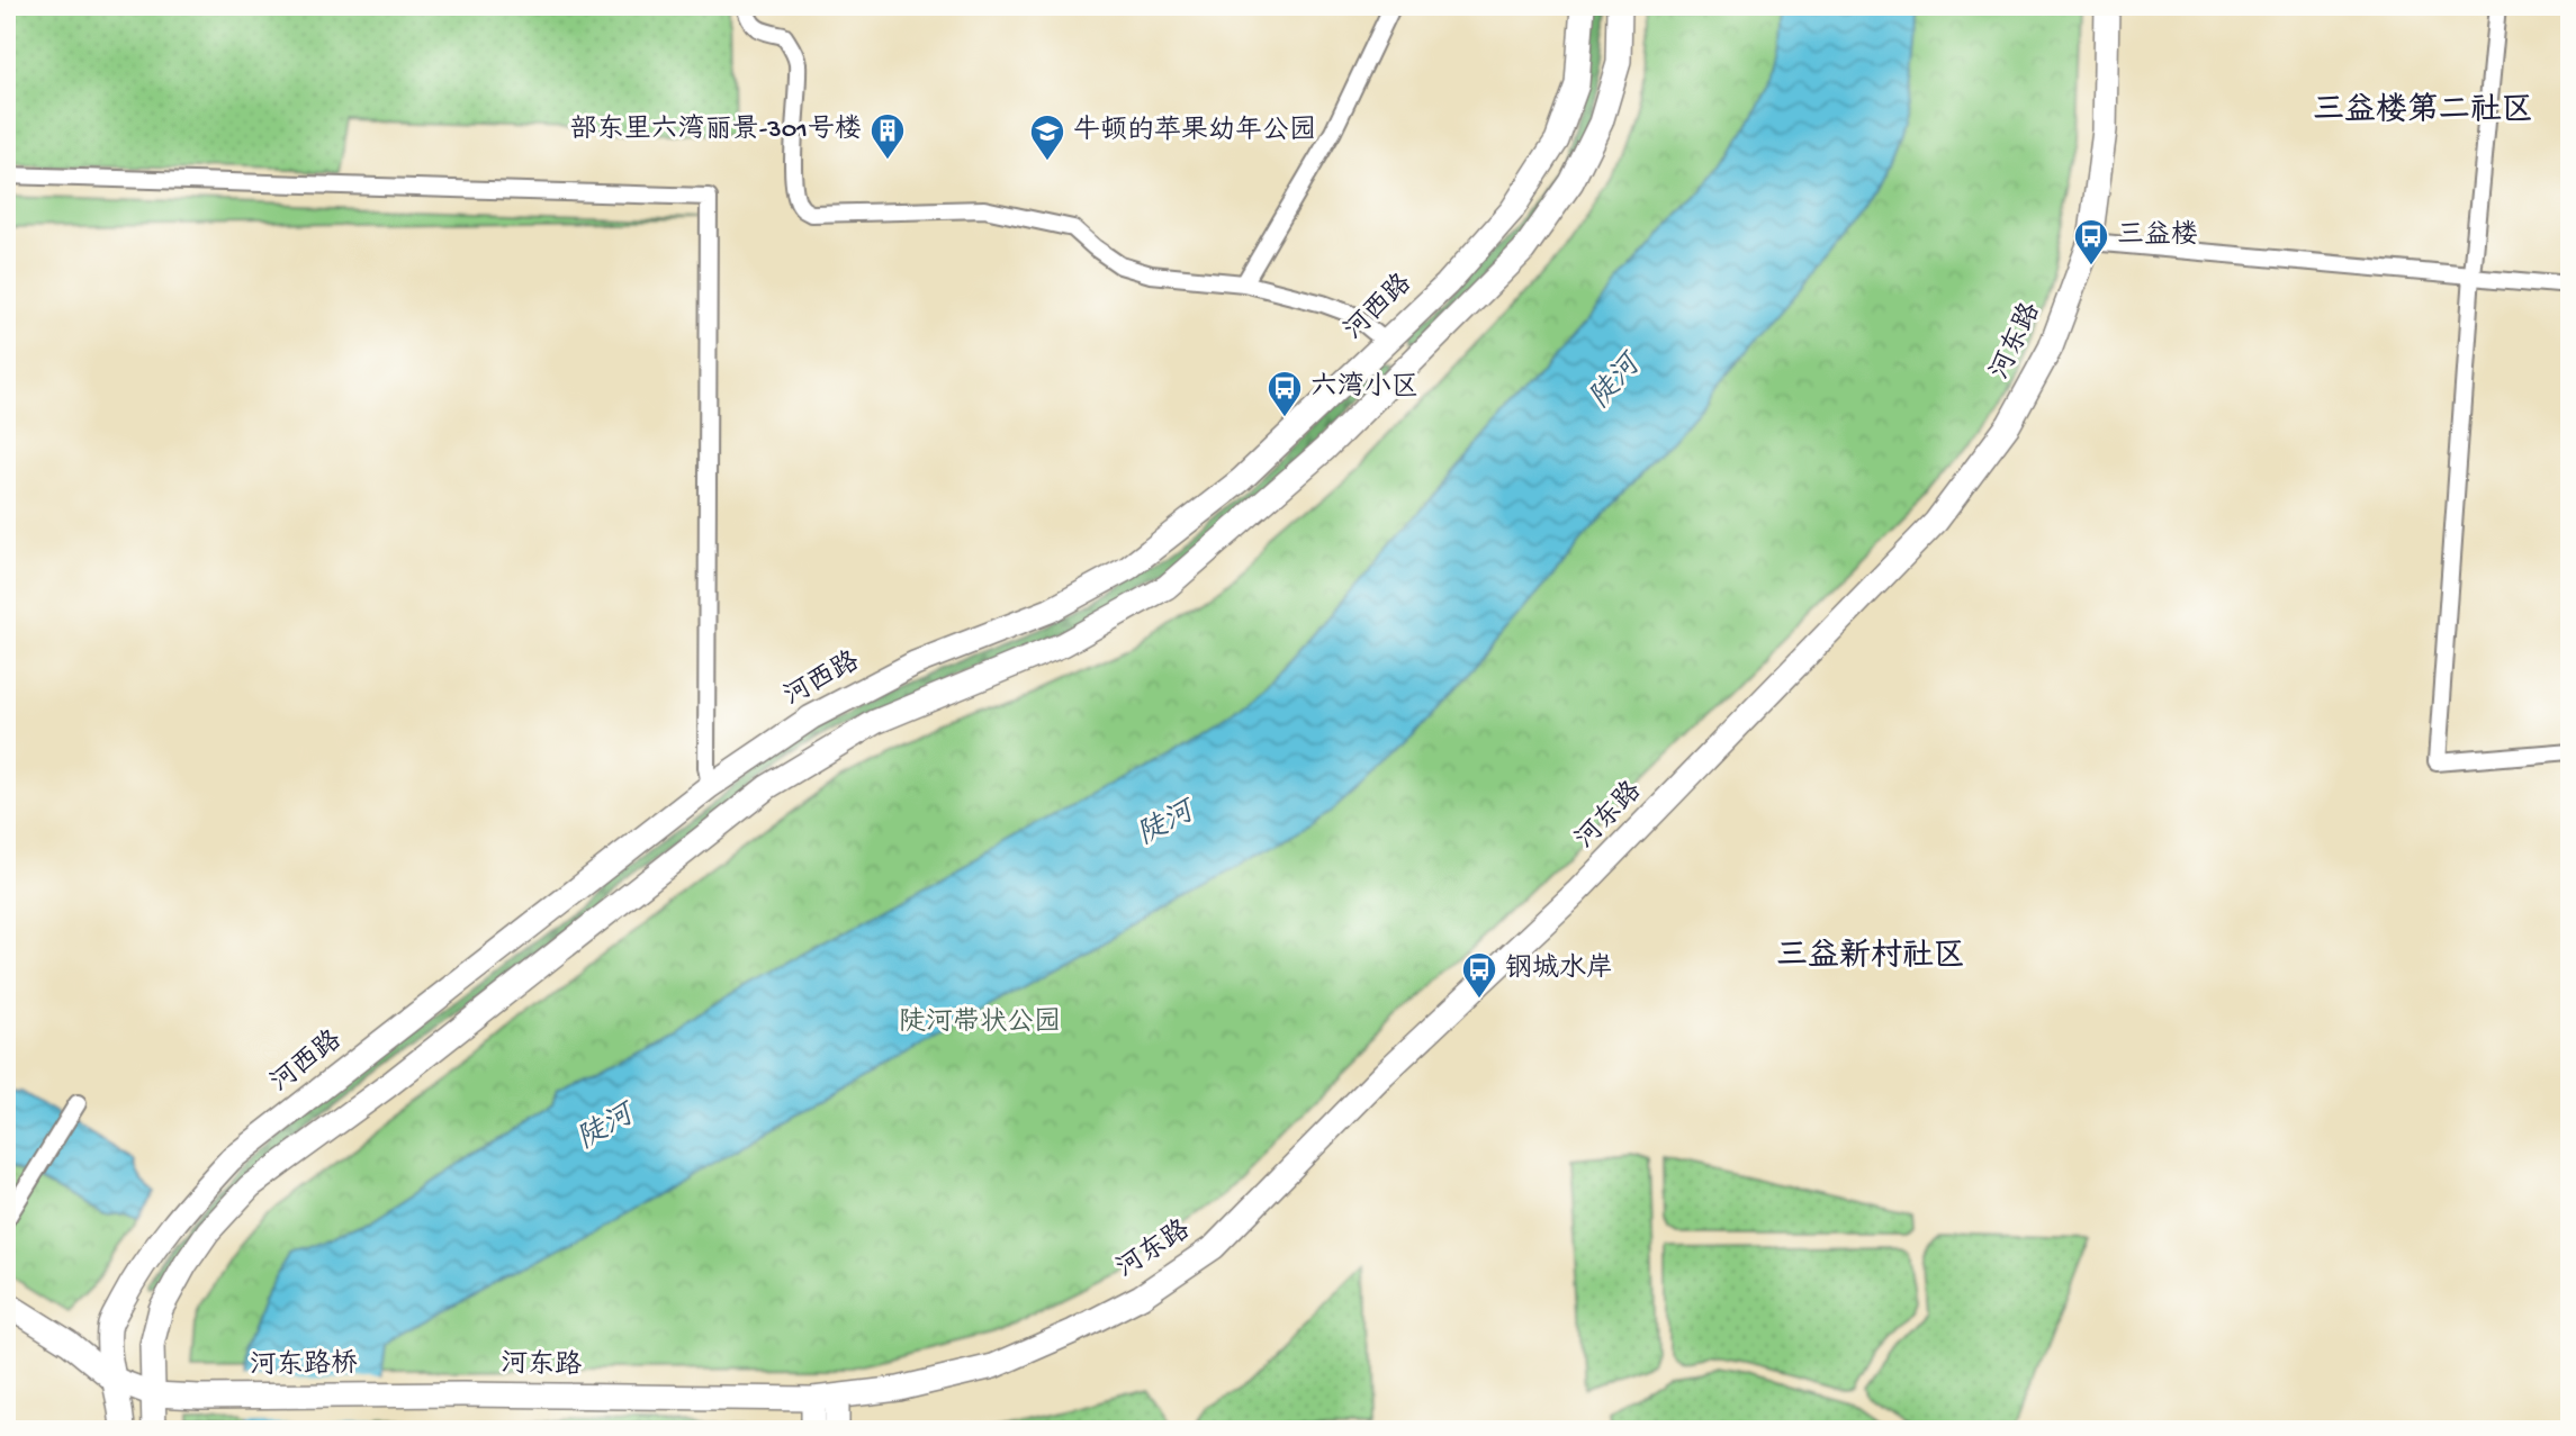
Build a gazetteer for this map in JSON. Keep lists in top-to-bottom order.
{
  "streets": {
    "main road": ["河西路", "河东路", "河东路桥"]
  },
  "crossings": [
    ["河西路", "河东路桥"],
    ["河东路", "河东路桥"]
  ],
  "districts": ["三益楼第二社区", "三益新村社区"],
  "water": ["陡河"],
  "parks": ["陡河带状公园"],
  "places": {
    "building": ["部东里六湾丽景-301号楼"],
    "school or university": ["牛顿的苹果幼年公园"],
    "bus stop": ["三益楼", "六湾小区", "钢城水岸"]
  }
}
